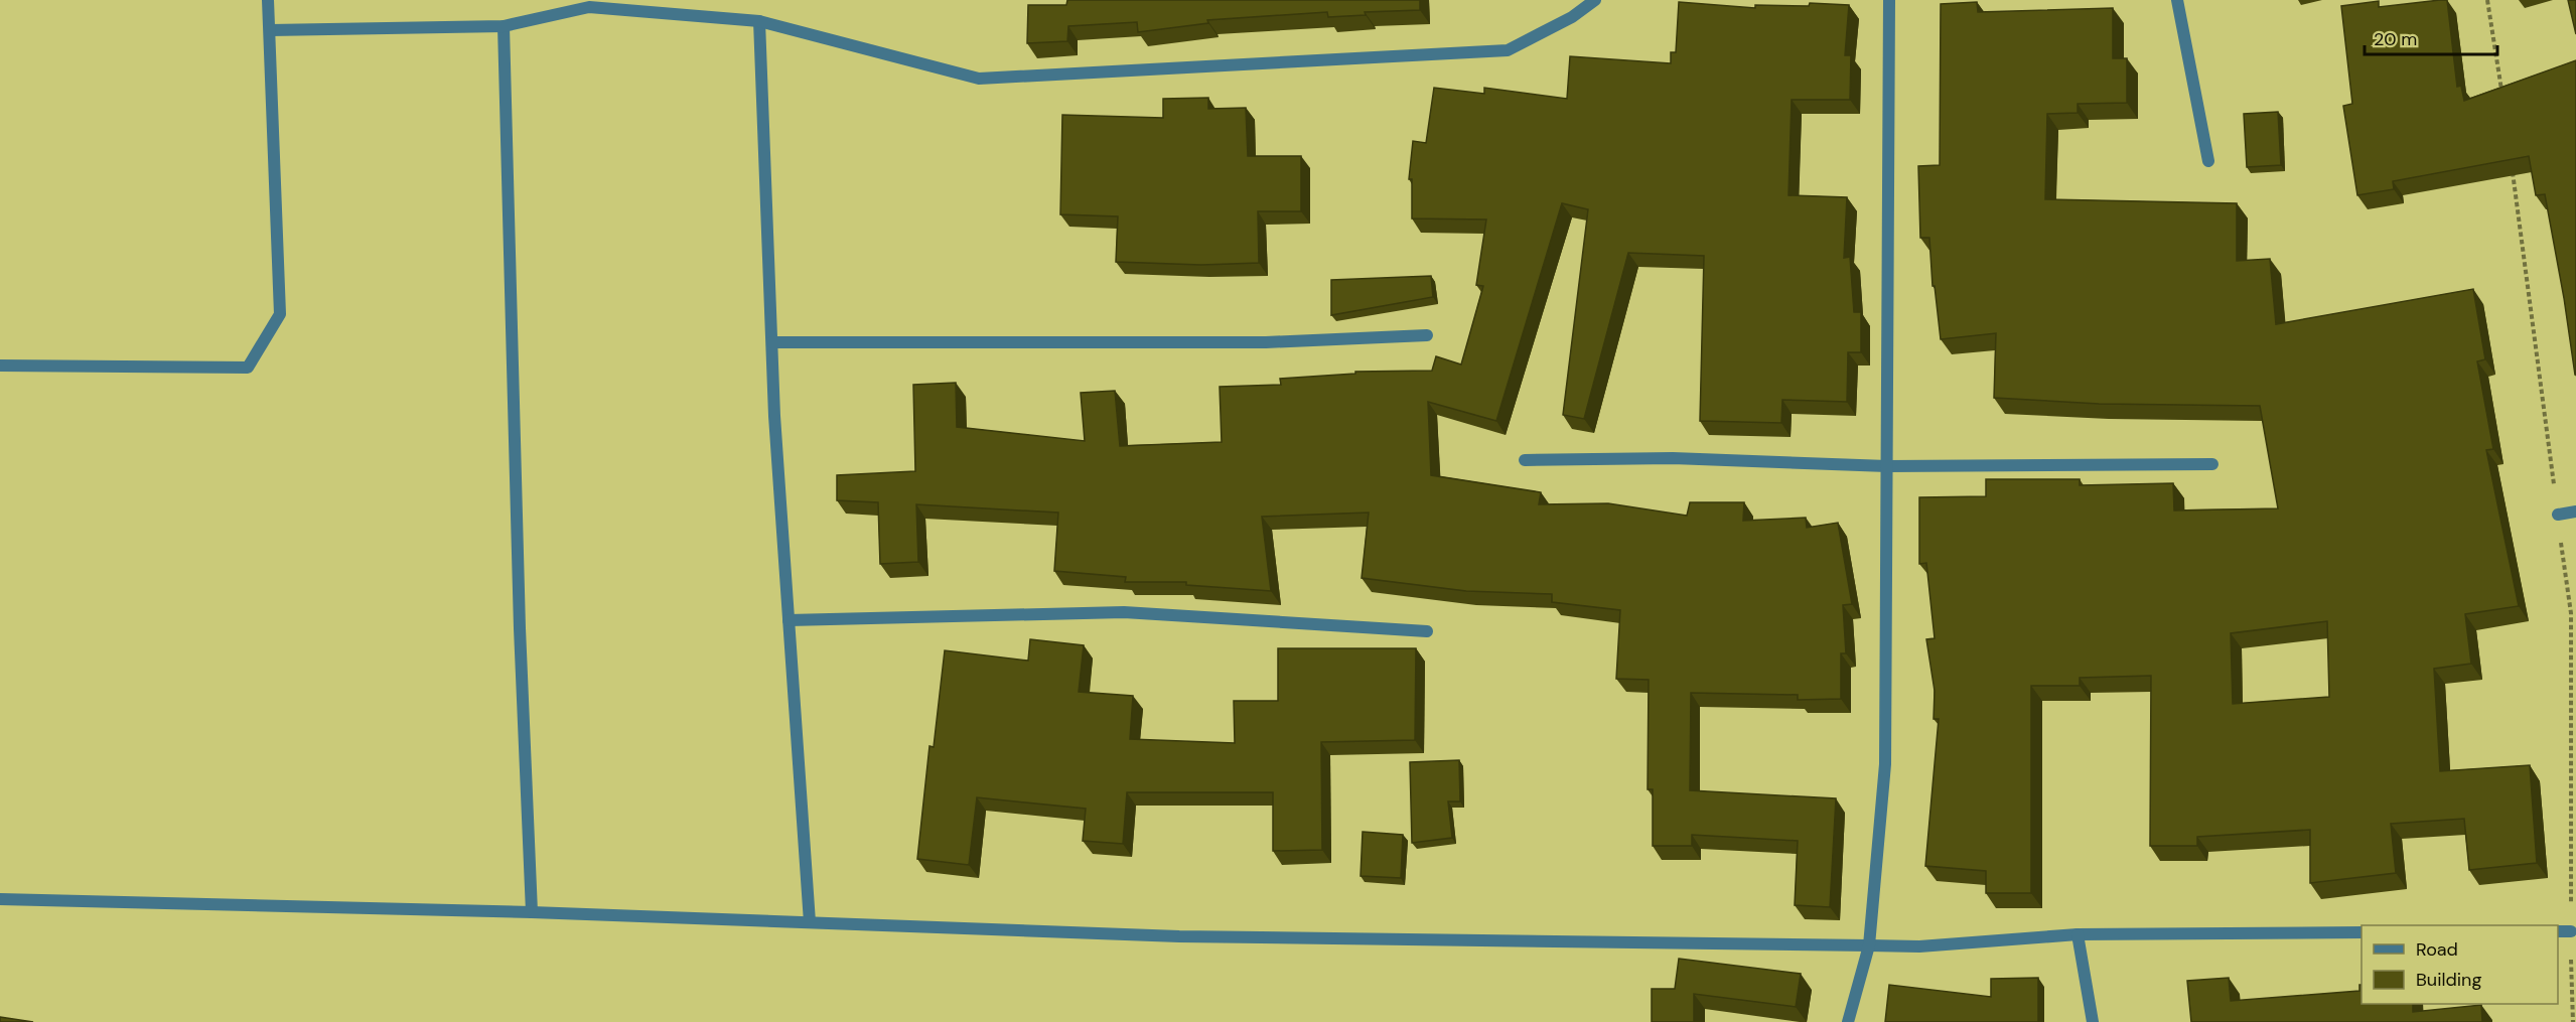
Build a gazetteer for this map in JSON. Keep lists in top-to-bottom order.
{
  "legend": ["Road", "Building"],
  "scale_bar": "20 m"
}
